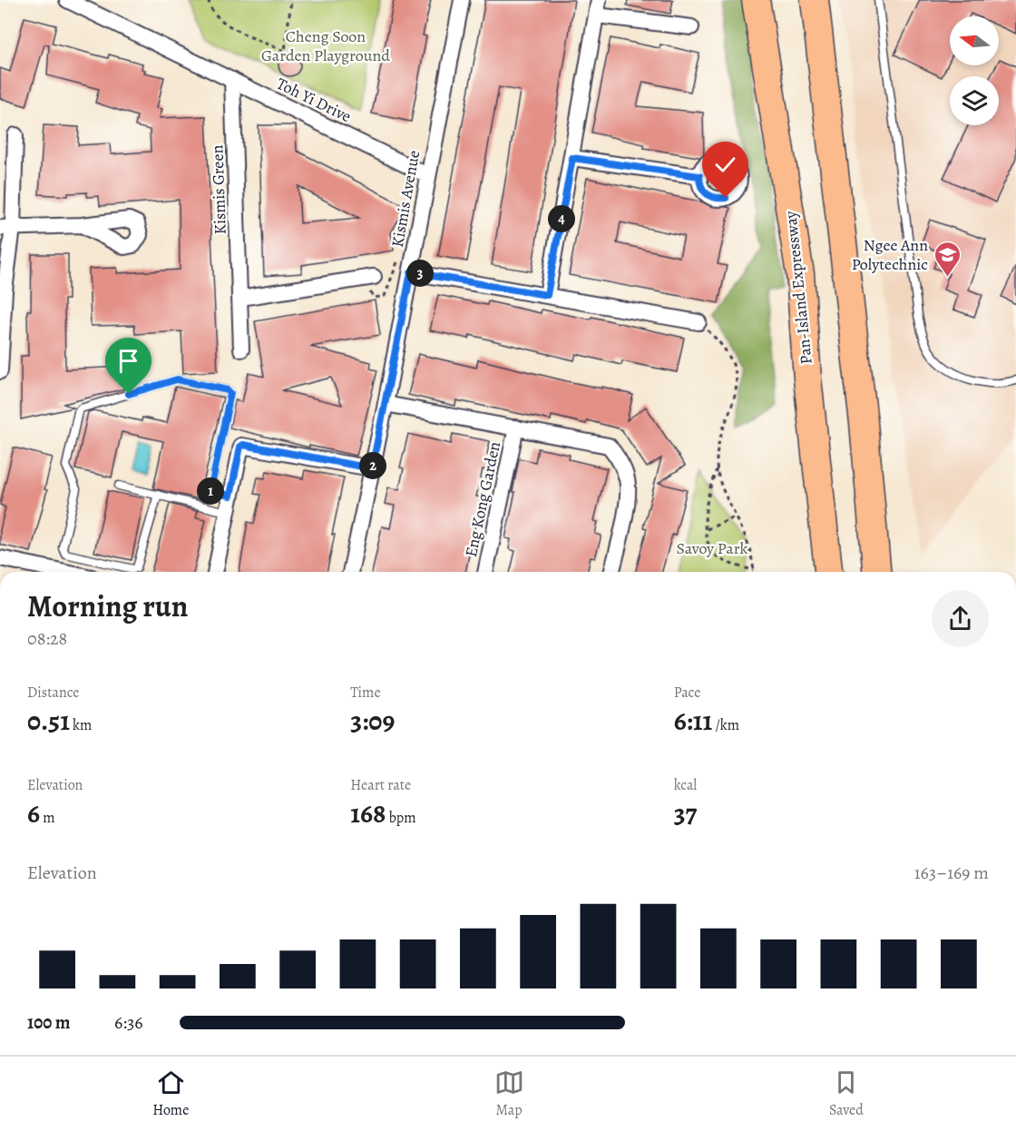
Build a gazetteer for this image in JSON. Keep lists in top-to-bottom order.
{
  "streets": {
    "highway": ["Pan-Island Expressway"],
    "street": [
      "Toh Yi Drive",
      "Kismis Green",
      "Kismis Avenue",
      "Eng Kong Garden"
    ]
  },
  "crossings": [
    ["Toh Yi Drive", "Kismis Green"],
    ["Toh Yi Drive", "Kismis Avenue"],
    ["Kismis Avenue", "Eng Kong Garden"]
  ],
  "parks": ["Cheng Soon Garden Playground", "Savoy Park"],
  "places": {
    "school or university": ["Ngee Ann Polytechnic"]
  },
  "north": "left",
  "page": {
    "pins": [
      "4",
      "3",
      "2",
      "1"
    ],
    "heading": ["Morning run", "08:28"],
    "stats": [
      ["Distance", "0.51 km"],
      ["Time", "3:09"],
      ["Pace", "6:11 /km"],
      ["Elevation", "6 m"],
      ["Heart rate", "168 bpm"],
      ["kcal", "37"]
    ],
    "chart": ["Elevation", "163–169 m"],
    "list": [
      {
        "name": "100 m",
        "note": "6:36"
      }
    ],
    "tabs": ["Home", "Map", "Saved"]
  }
}
